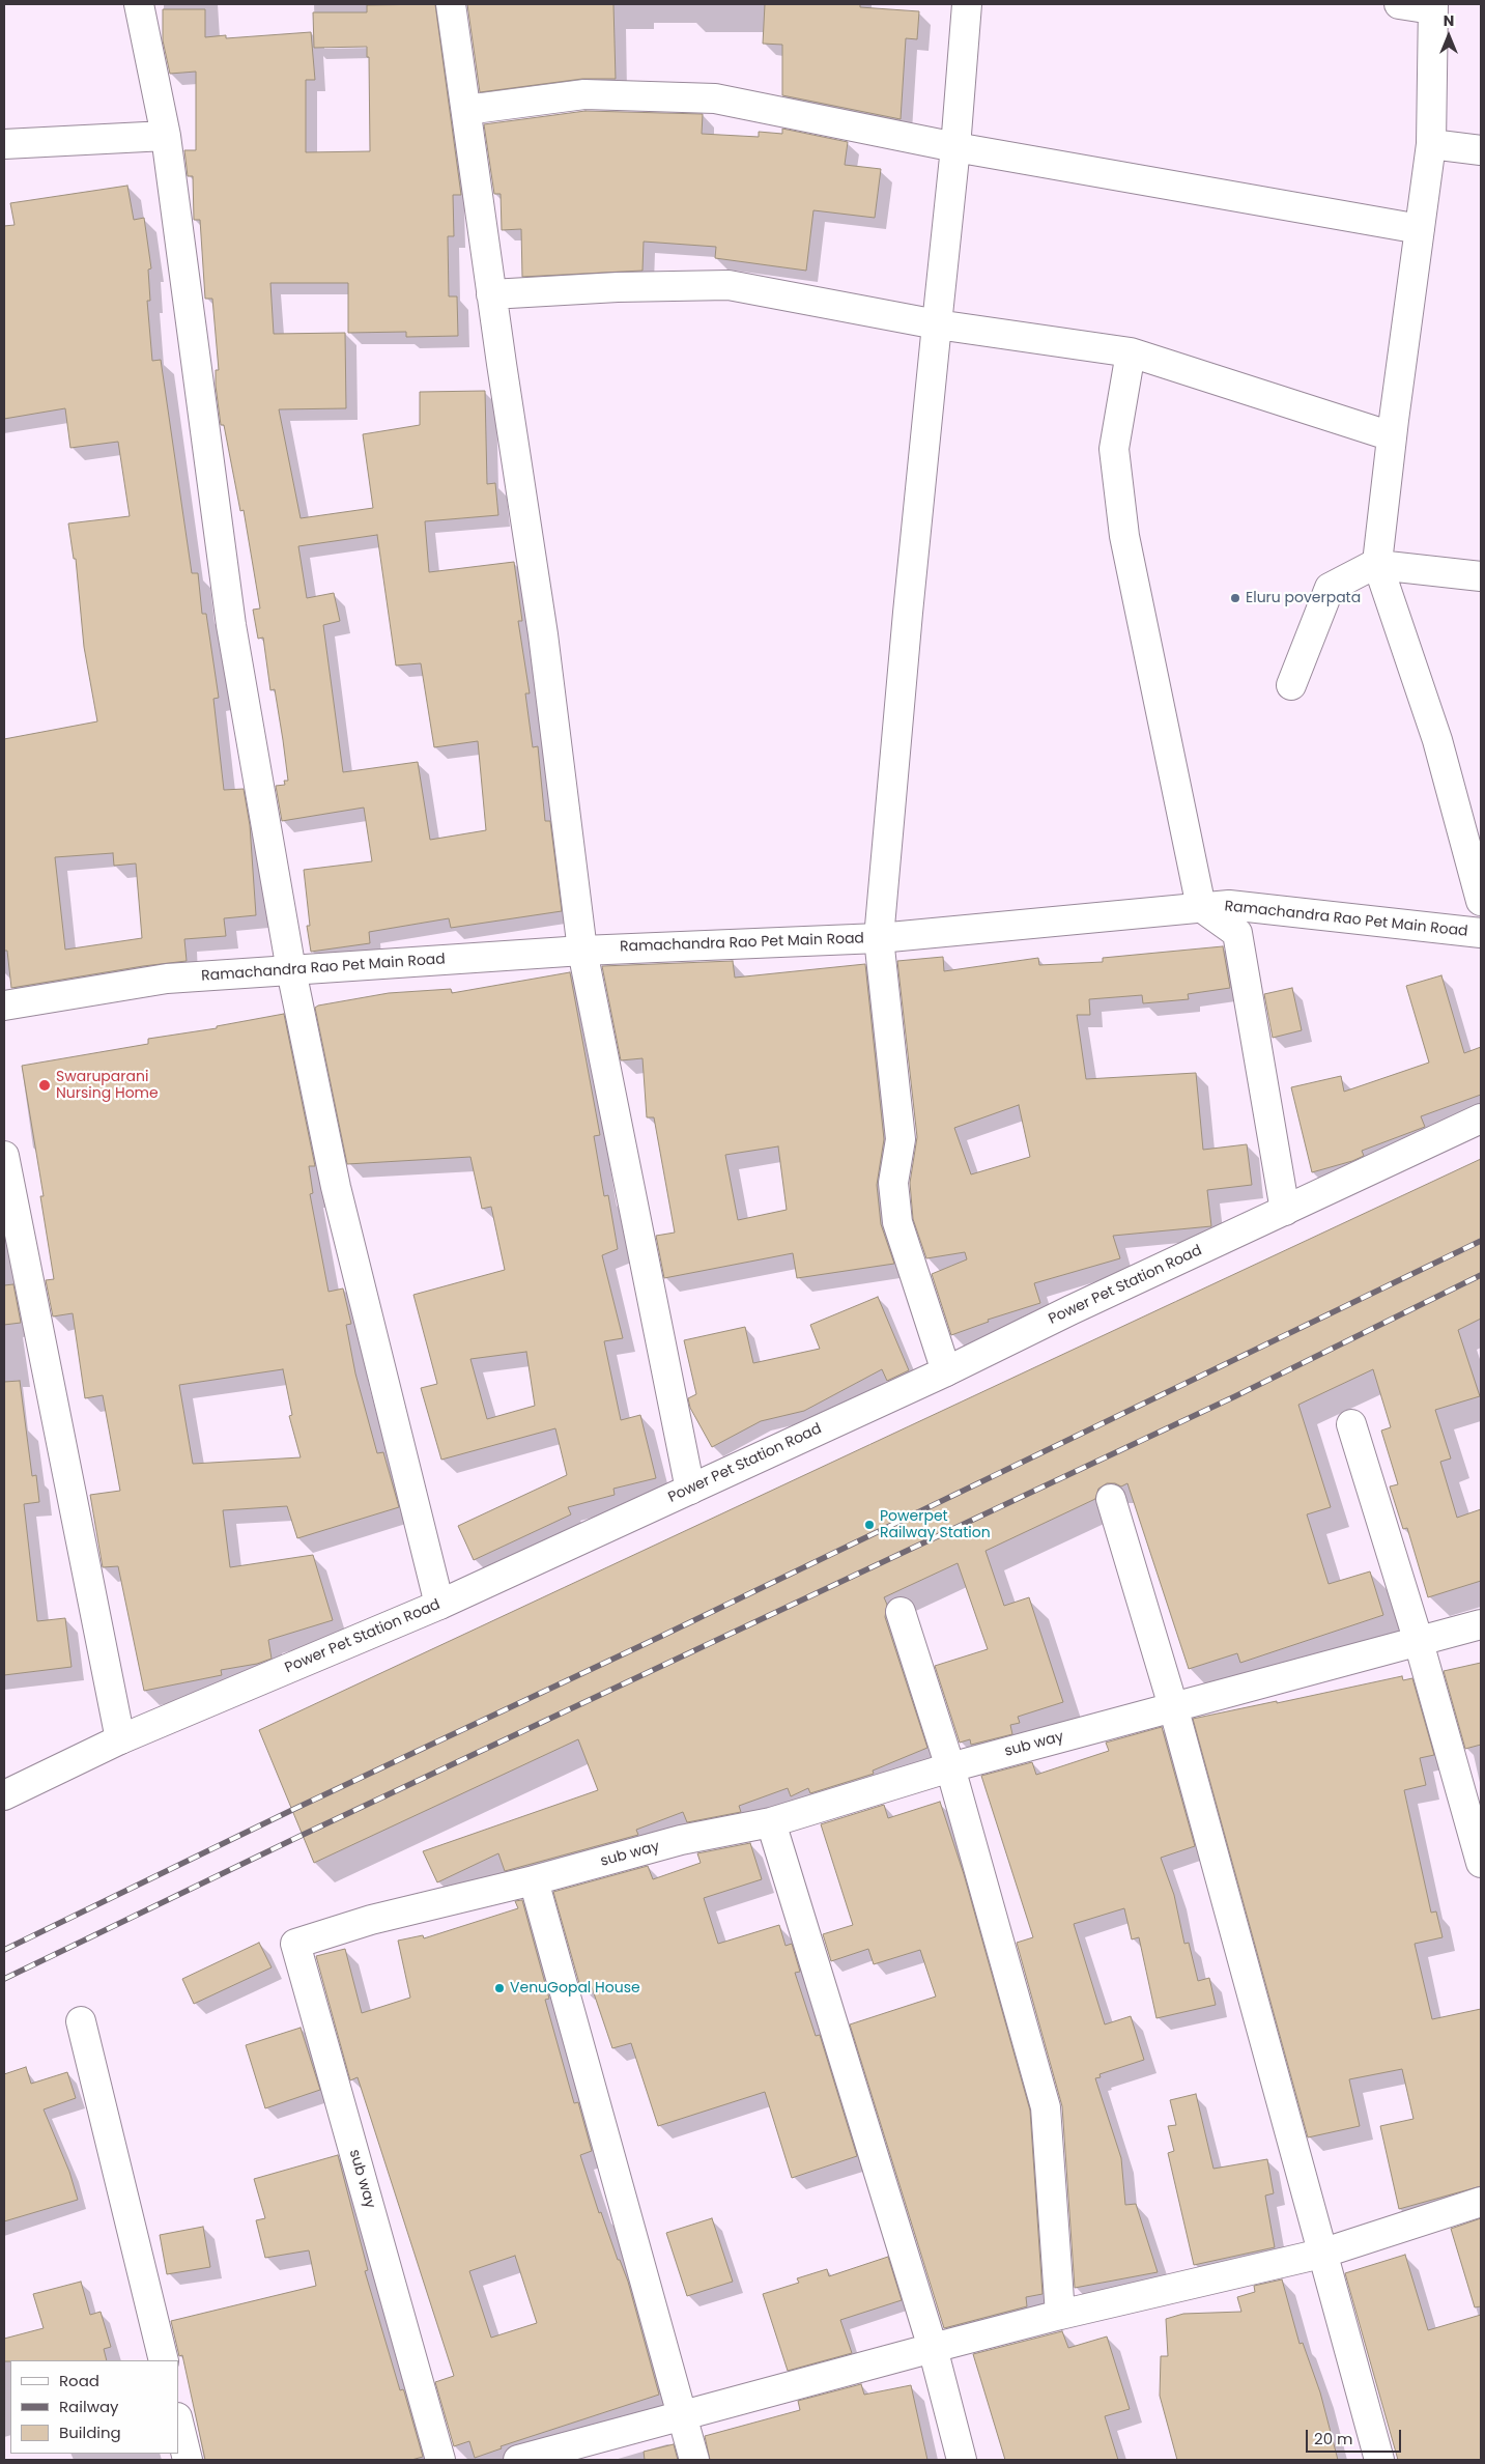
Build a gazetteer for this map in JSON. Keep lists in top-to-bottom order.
{
  "streets": {
    "street": ["Ramachandra Rao Pet Main Road", "Power Pet Station Road", "sub way"]
  },
  "places": [
    "Eluru poverpata",
    "Swaruparani Nursing Home",
    "Powerpet Railway Station",
    "VenuGopal House"
  ],
  "legend": ["Road", "Railway", "Building"],
  "scale_bar": "20 m",
  "north": "top"
}
